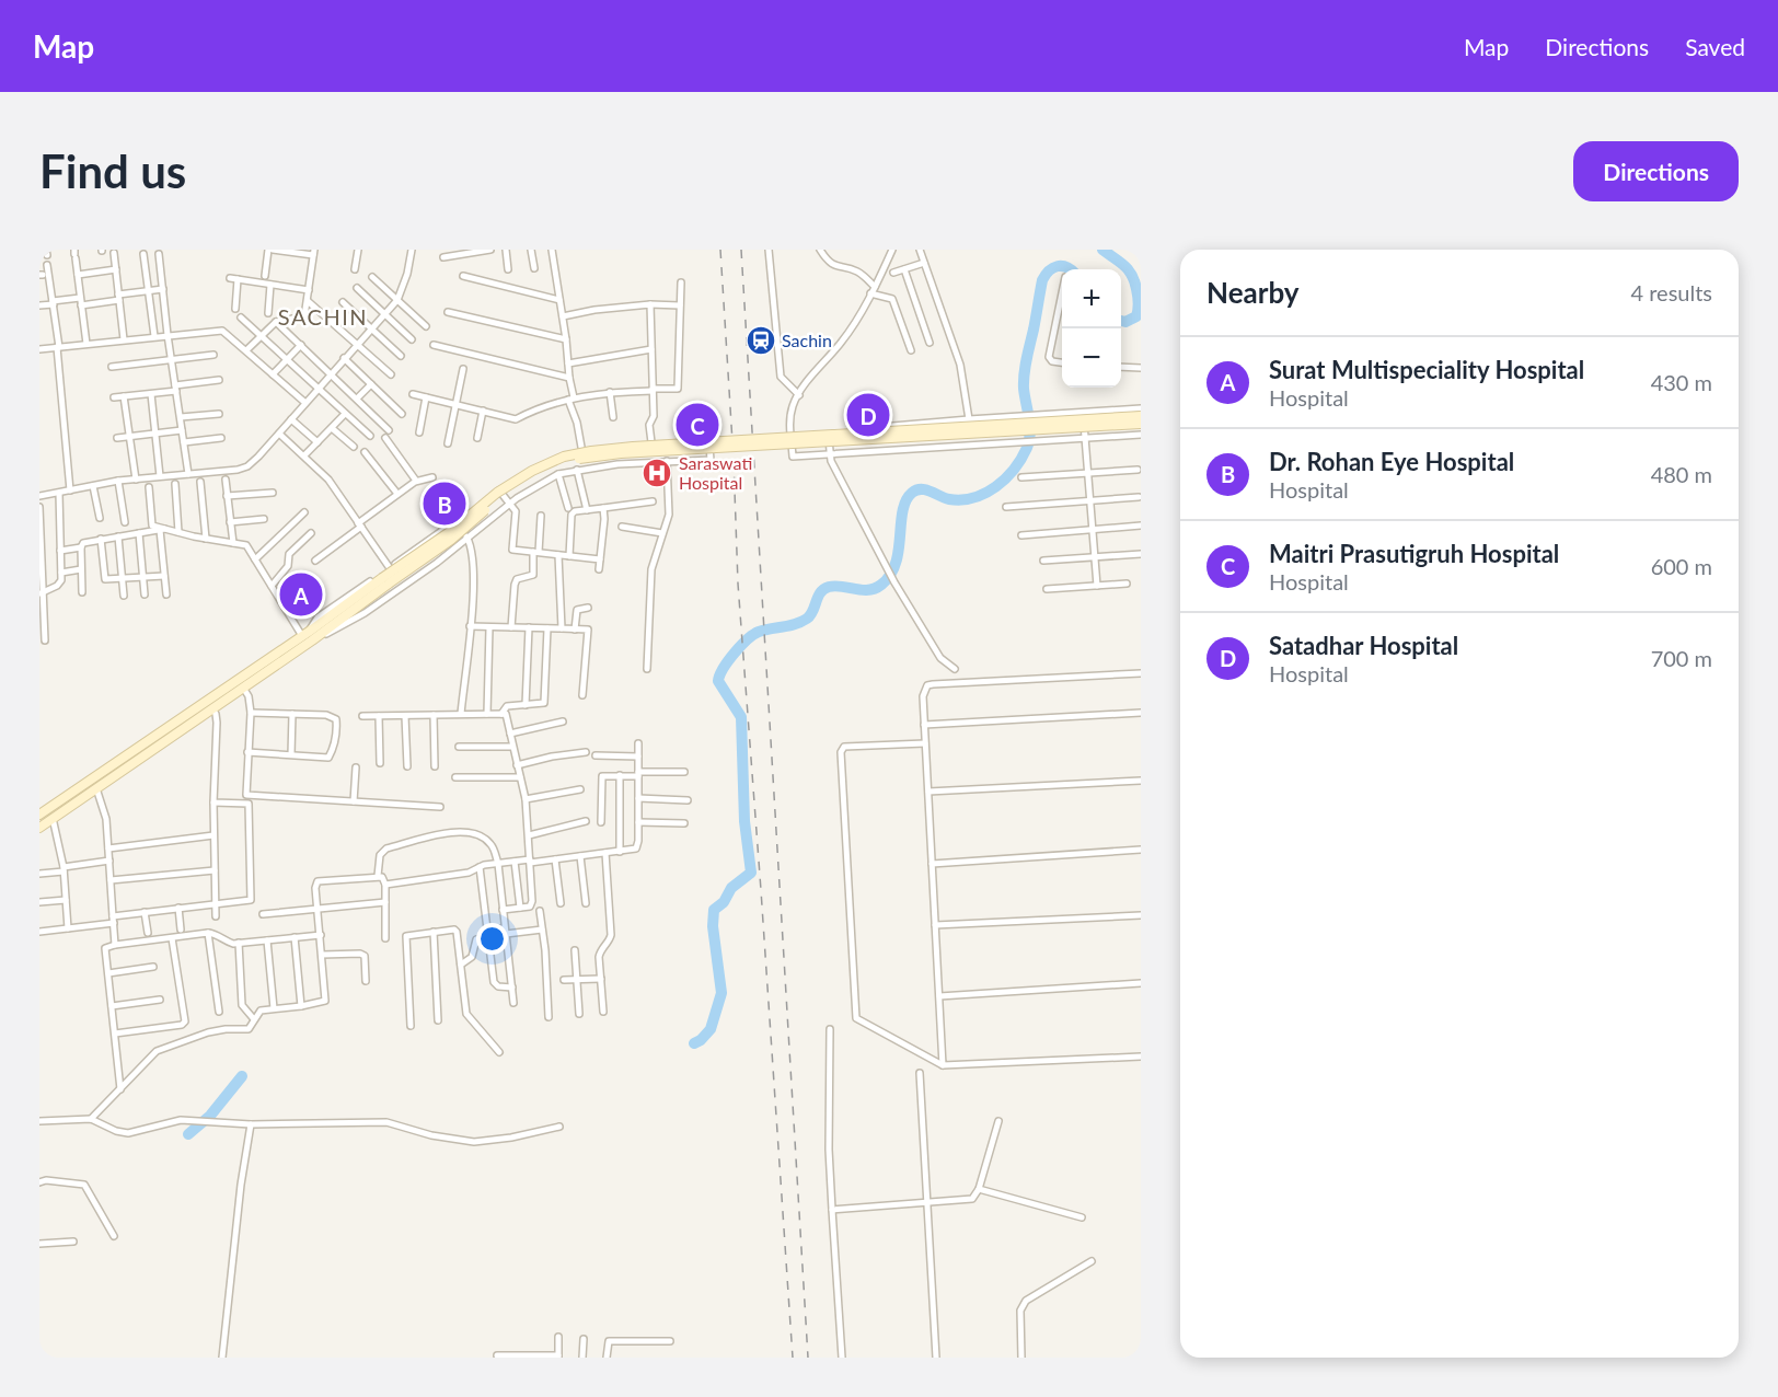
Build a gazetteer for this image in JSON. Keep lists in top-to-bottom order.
{
  "districts": ["SACHIN"],
  "places": {
    "station": ["Sachin"],
    "hospital": ["Saraswati Hospital"]
  },
  "page": {
    "header": "Map",
    "nav": ["Map", "Directions", "Saved"],
    "buttons": "Directions",
    "title": "Find us",
    "heading": ["Nearby", "4 results"],
    "map_buttons": ["+", "−"],
    "list": [
      {
        "mark": "A",
        "name": "Surat Multispeciality Hospital",
        "note": "Hospital",
        "value": "430 m"
      },
      {
        "mark": "B",
        "name": "Dr. Rohan Eye Hospital",
        "note": "Hospital",
        "value": "480 m"
      },
      {
        "mark": "C",
        "name": "Maitri Prasutigruh Hospital",
        "note": "Hospital",
        "value": "600 m"
      },
      {
        "mark": "D",
        "name": "Satadhar Hospital",
        "note": "Hospital",
        "value": "700 m"
      }
    ],
    "pins": [
      "D",
      "C",
      "B",
      "A"
    ]
  }
}
